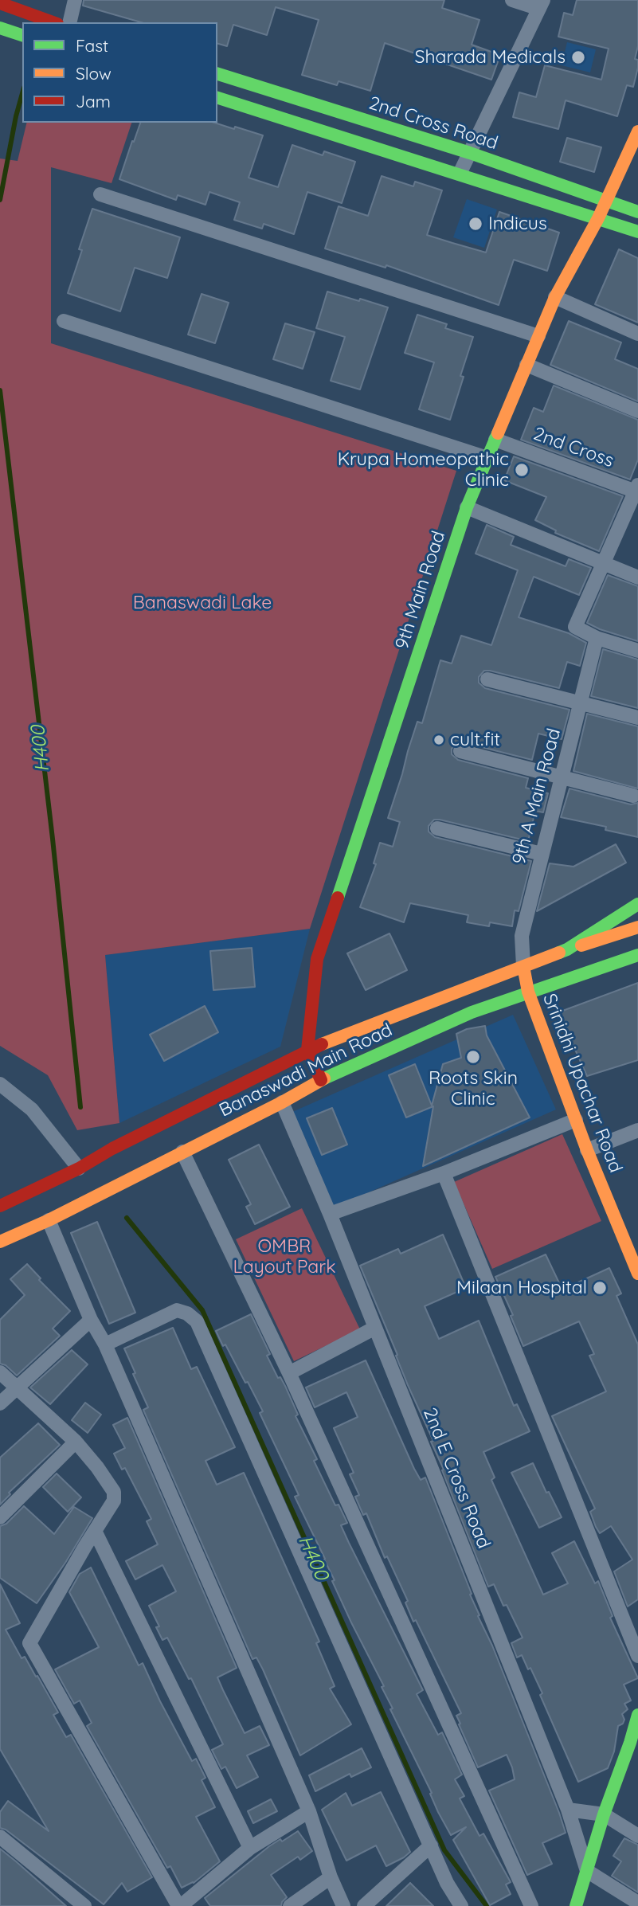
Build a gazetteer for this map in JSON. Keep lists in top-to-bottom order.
{
  "streets": {
    "street": [
      "2nd Cross Road",
      "2nd Cross",
      "9th Main Road",
      "9th A Main Road",
      "Banaswadi Main Road",
      "Srinidhi Upachar Road",
      "2nd E Cross Road"
    ]
  },
  "crossings": [
    ["2nd Cross Road", "9th Main Road"],
    ["2nd Cross", "9th Main Road"],
    ["9th Main Road", "Banaswadi Main Road"],
    ["9th A Main Road", "Banaswadi Main Road"],
    ["9th A Main Road", "Srinidhi Upachar Road"],
    ["Banaswadi Main Road", "Srinidhi Upachar Road"],
    ["Banaswadi Main Road", "2nd E Cross Road"]
  ],
  "water": ["H400"],
  "parks": ["Banaswadi Lake", "OMBR Layout Park"],
  "places": [
    "Sharada Medicals",
    "Indicus",
    "Krupa Homeopathic Clinic",
    "cult.fit",
    "Roots Skin Clinic",
    "Milaan Hospital"
  ],
  "legend": ["Fast", "Slow", "Jam"]
}
